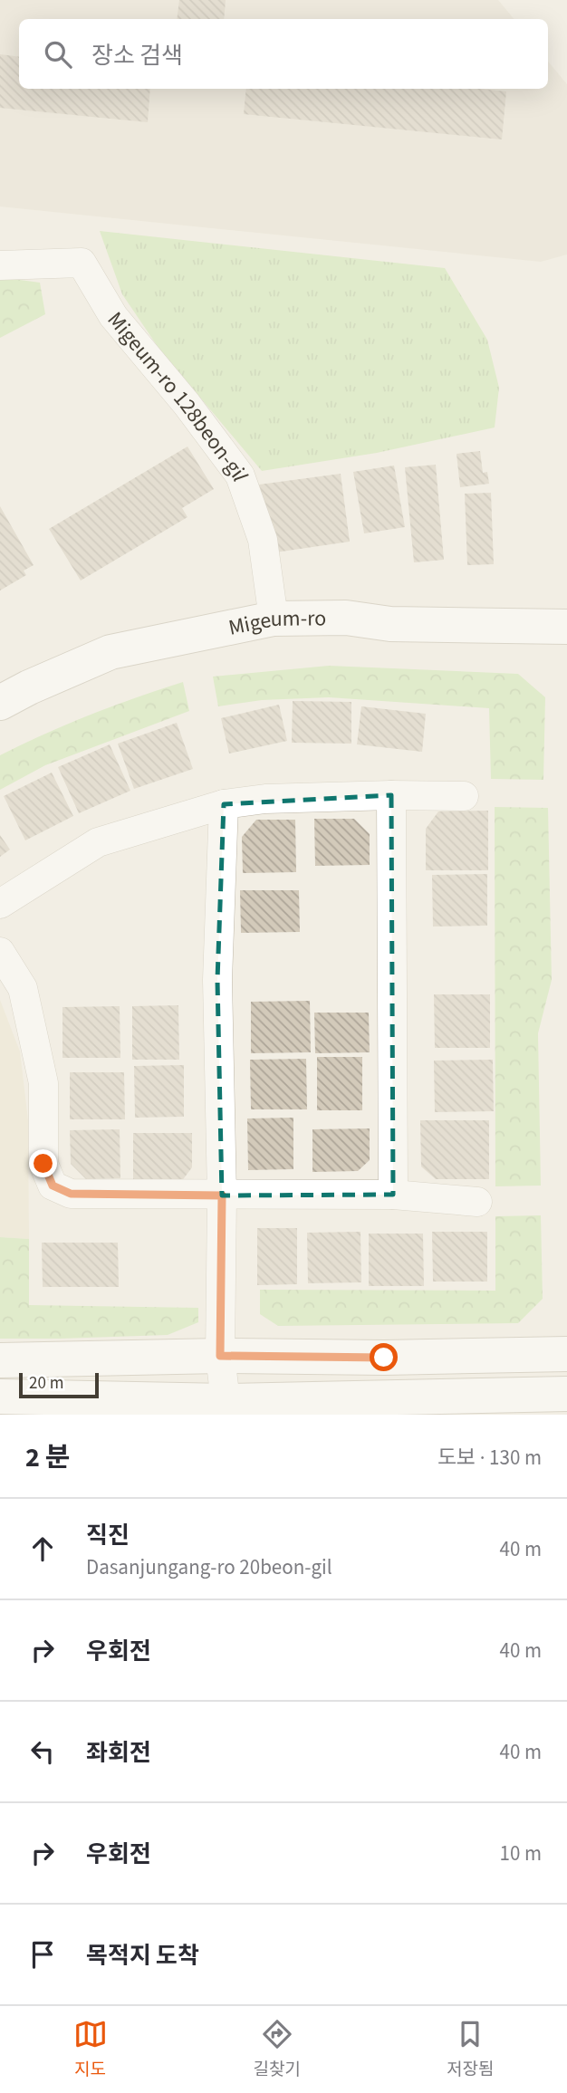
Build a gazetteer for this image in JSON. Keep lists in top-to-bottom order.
{
  "streets": {
    "street": ["Migeum-ro 128beon-gil", "Migeum-ro"]
  },
  "crossings": [
    ["Migeum-ro 128beon-gil", "Migeum-ro"]
  ],
  "scale_bar": "20 m",
  "page": {
    "search": "장소 검색",
    "scale": "20 m",
    "heading": ["2 분", "도보 · 130 m"],
    "list": [
      ["직진", "Dasanjungang-ro 20beon-gil", "40 m"],
      ["우회전", "40 m"],
      ["좌회전", "40 m"],
      ["우회전", "10 m"],
      "목적지 도착"
    ],
    "nav": ["지도", "길찾기", "저장됨"]
  }
}
